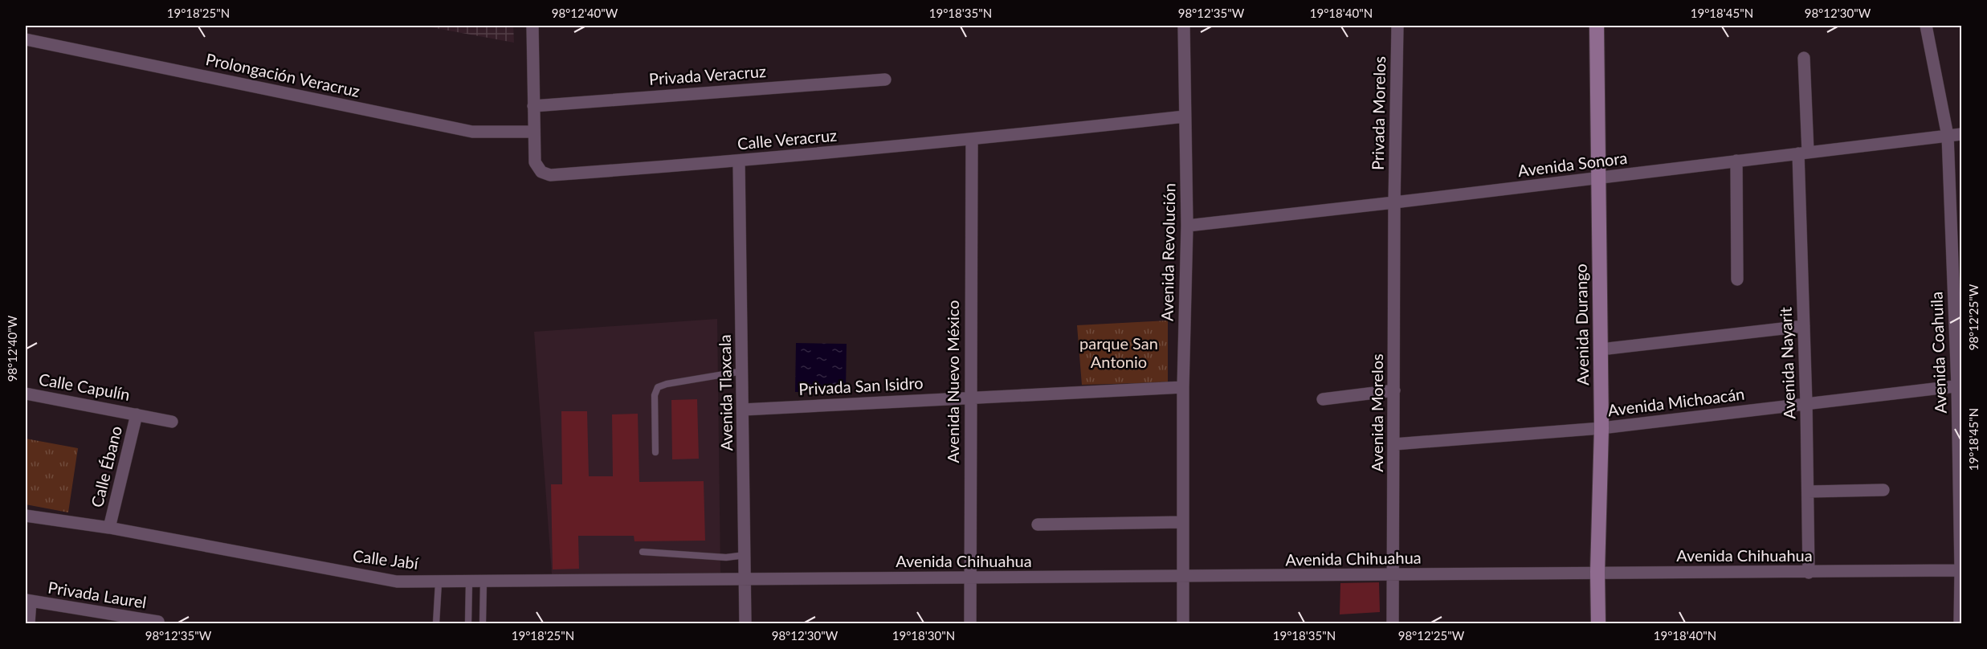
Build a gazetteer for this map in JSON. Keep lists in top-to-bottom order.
{
  "streets": {
    "street": [
      "Prolongación Veracruz",
      "Privada Veracruz",
      "Privada Morelos",
      "Calle Veracruz",
      "Avenida Sonora",
      "Avenida Revolución",
      "Avenida Durango",
      "Avenida Coahuila",
      "Avenida Nayarit",
      "Avenida Nuevo México",
      "Privada San Isidro",
      "Calle Capulín",
      "Avenida Tlaxcala",
      "Avenida Michoacán",
      "Avenida Morelos",
      "Calle Ébano",
      "Avenida Chihuahua",
      "Calle Jabí",
      "Privada Laurel"
    ]
  },
  "crossings": [
    ["Prolongación Veracruz", "Calle Veracruz"],
    ["Privada Veracruz", "Calle Veracruz"],
    ["Privada Morelos", "Avenida Sonora"],
    ["Privada Morelos", "Avenida Morelos"],
    ["Calle Veracruz", "Avenida Revolución"],
    ["Calle Veracruz", "Avenida Nuevo México"],
    ["Calle Veracruz", "Avenida Tlaxcala"],
    ["Avenida Sonora", "Avenida Revolución"],
    ["Avenida Sonora", "Avenida Durango"],
    ["Avenida Sonora", "Avenida Coahuila"],
    ["Avenida Sonora", "Avenida Nayarit"],
    ["Avenida Sonora", "Avenida Morelos"],
    ["Avenida Revolución", "Privada San Isidro"],
    ["Avenida Revolución", "Avenida Chihuahua"],
    ["Avenida Durango", "Avenida Michoacán"],
    ["Avenida Durango", "Avenida Chihuahua"],
    ["Avenida Coahuila", "Avenida Michoacán"],
    ["Avenida Coahuila", "Avenida Chihuahua"],
    ["Avenida Nayarit", "Avenida Michoacán"],
    ["Avenida Nayarit", "Avenida Chihuahua"],
    ["Avenida Nuevo México", "Privada San Isidro"],
    ["Avenida Nuevo México", "Avenida Chihuahua"],
    ["Privada San Isidro", "Avenida Tlaxcala"],
    ["Calle Capulín", "Calle Ébano"],
    ["Avenida Tlaxcala", "Avenida Chihuahua"],
    ["Avenida Tlaxcala", "Calle Jabí"],
    ["Avenida Michoacán", "Avenida Morelos"],
    ["Avenida Morelos", "Avenida Chihuahua"],
    ["Calle Ébano", "Calle Jabí"],
    ["Avenida Chihuahua", "Calle Jabí"]
  ],
  "parks": ["parque San Antonio"],
  "coordinates": [
    "19°18'25\"N",
    "98°12'40\"W",
    "19°18'35\"N",
    "98°12'35\"W",
    "19°18'40\"N",
    "19°18'45\"N",
    "98°12'30\"W",
    "98°12'25\"W",
    "19°18'30\"N"
  ]
}
